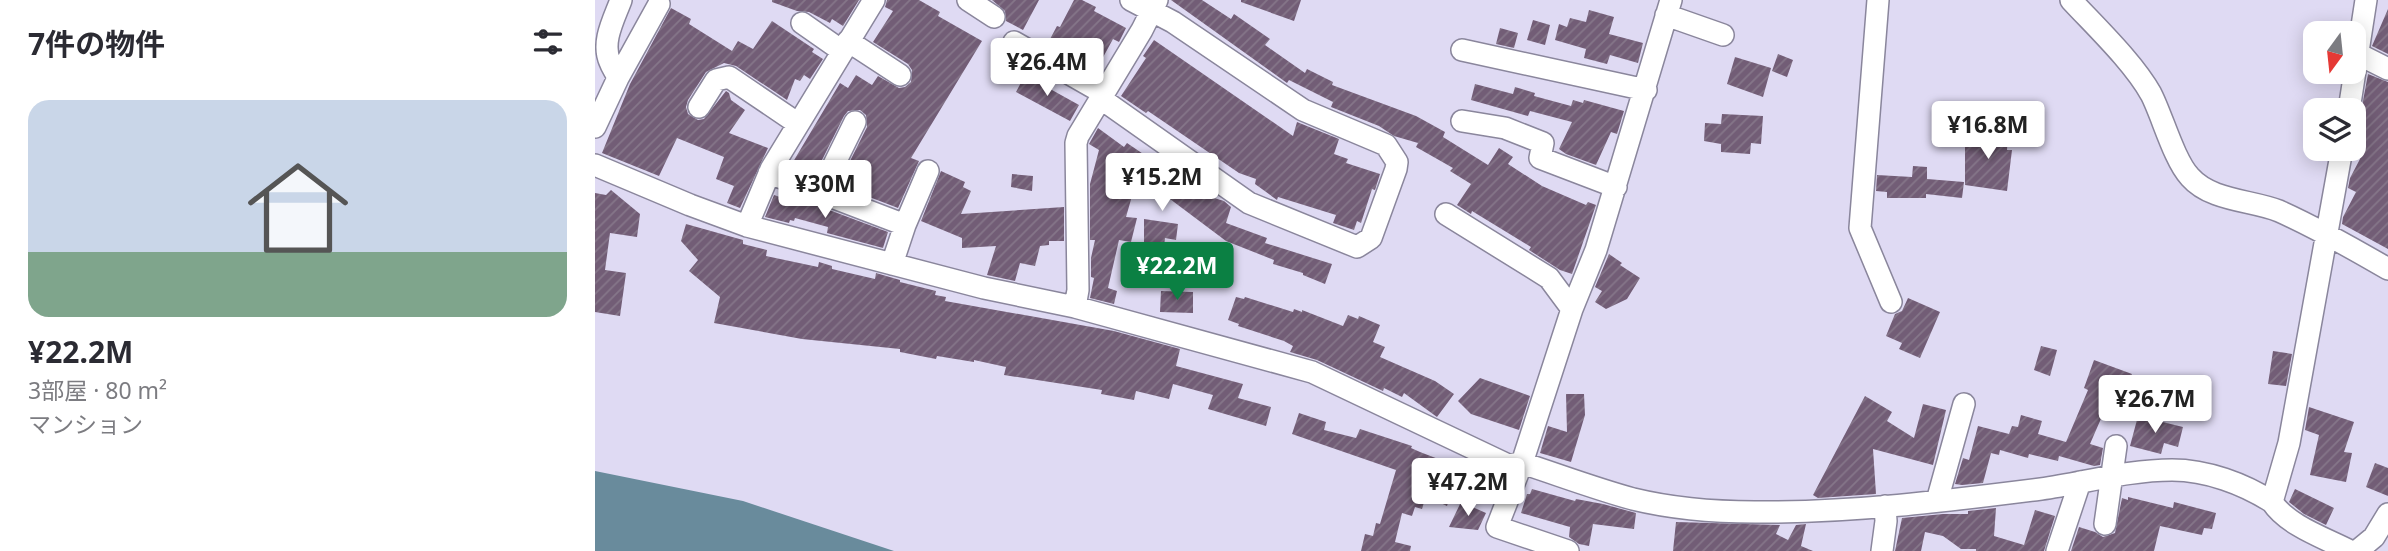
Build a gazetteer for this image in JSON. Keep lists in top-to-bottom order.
{
  "north": "bottom",
  "page": {
    "heading": "7件の物件",
    "price": [
      "¥26.4M",
      "¥16.8M",
      "¥15.2M",
      "¥30M",
      "¥22.2M",
      "¥26.7M",
      "¥47.2M"
    ],
    "list": [
      {
        "name": "¥22.2M",
        "note": "3部屋 · 80 m² · マンション"
      }
    ]
  }
}
